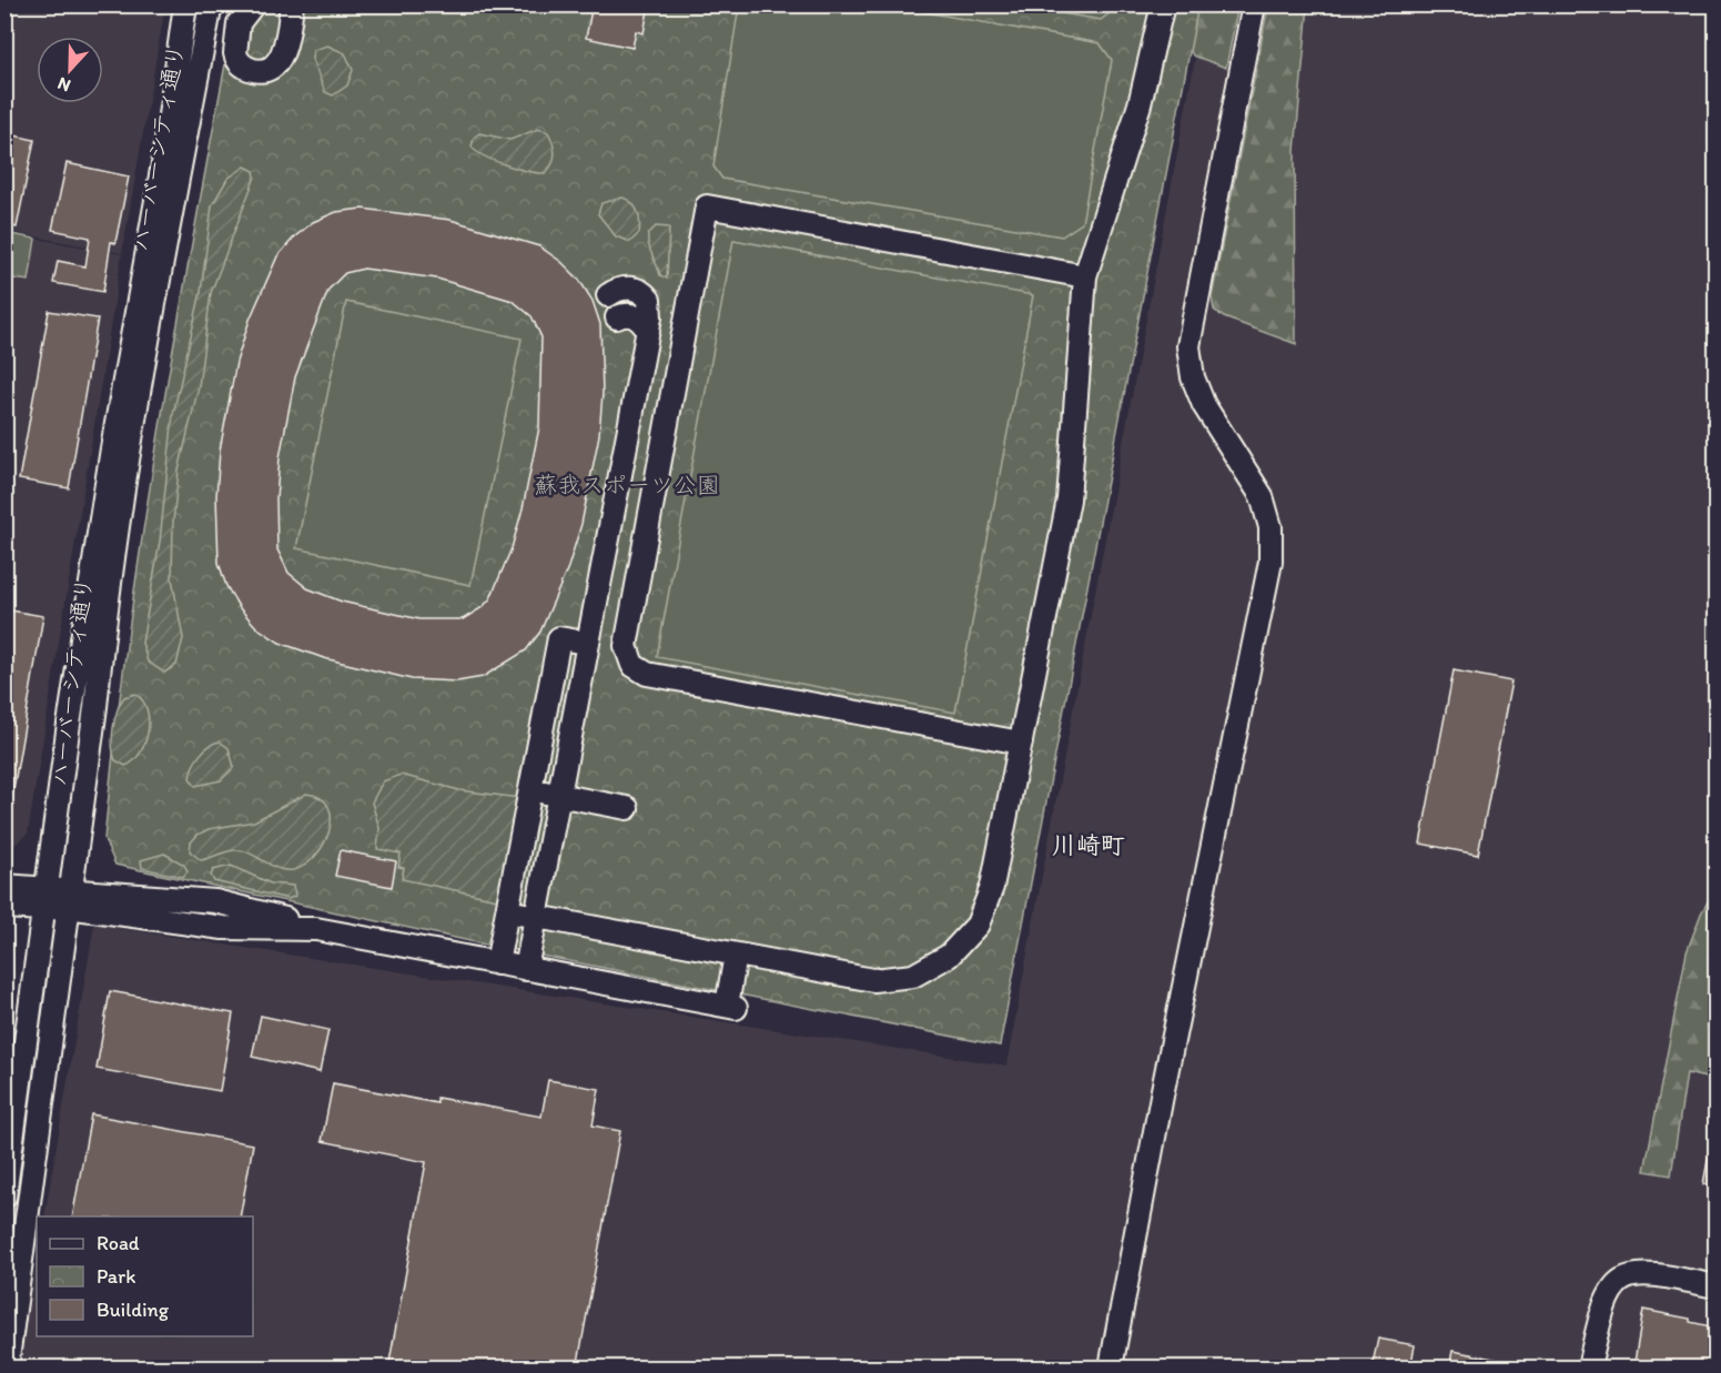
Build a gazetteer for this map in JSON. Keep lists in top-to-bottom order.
{
  "streets": {
    "street": ["ハーバーシティ通り"]
  },
  "districts": ["川崎町"],
  "parks": ["蘇我スポーツ公園"],
  "legend": ["Road", "Park", "Building"],
  "north": "bottom"
}
